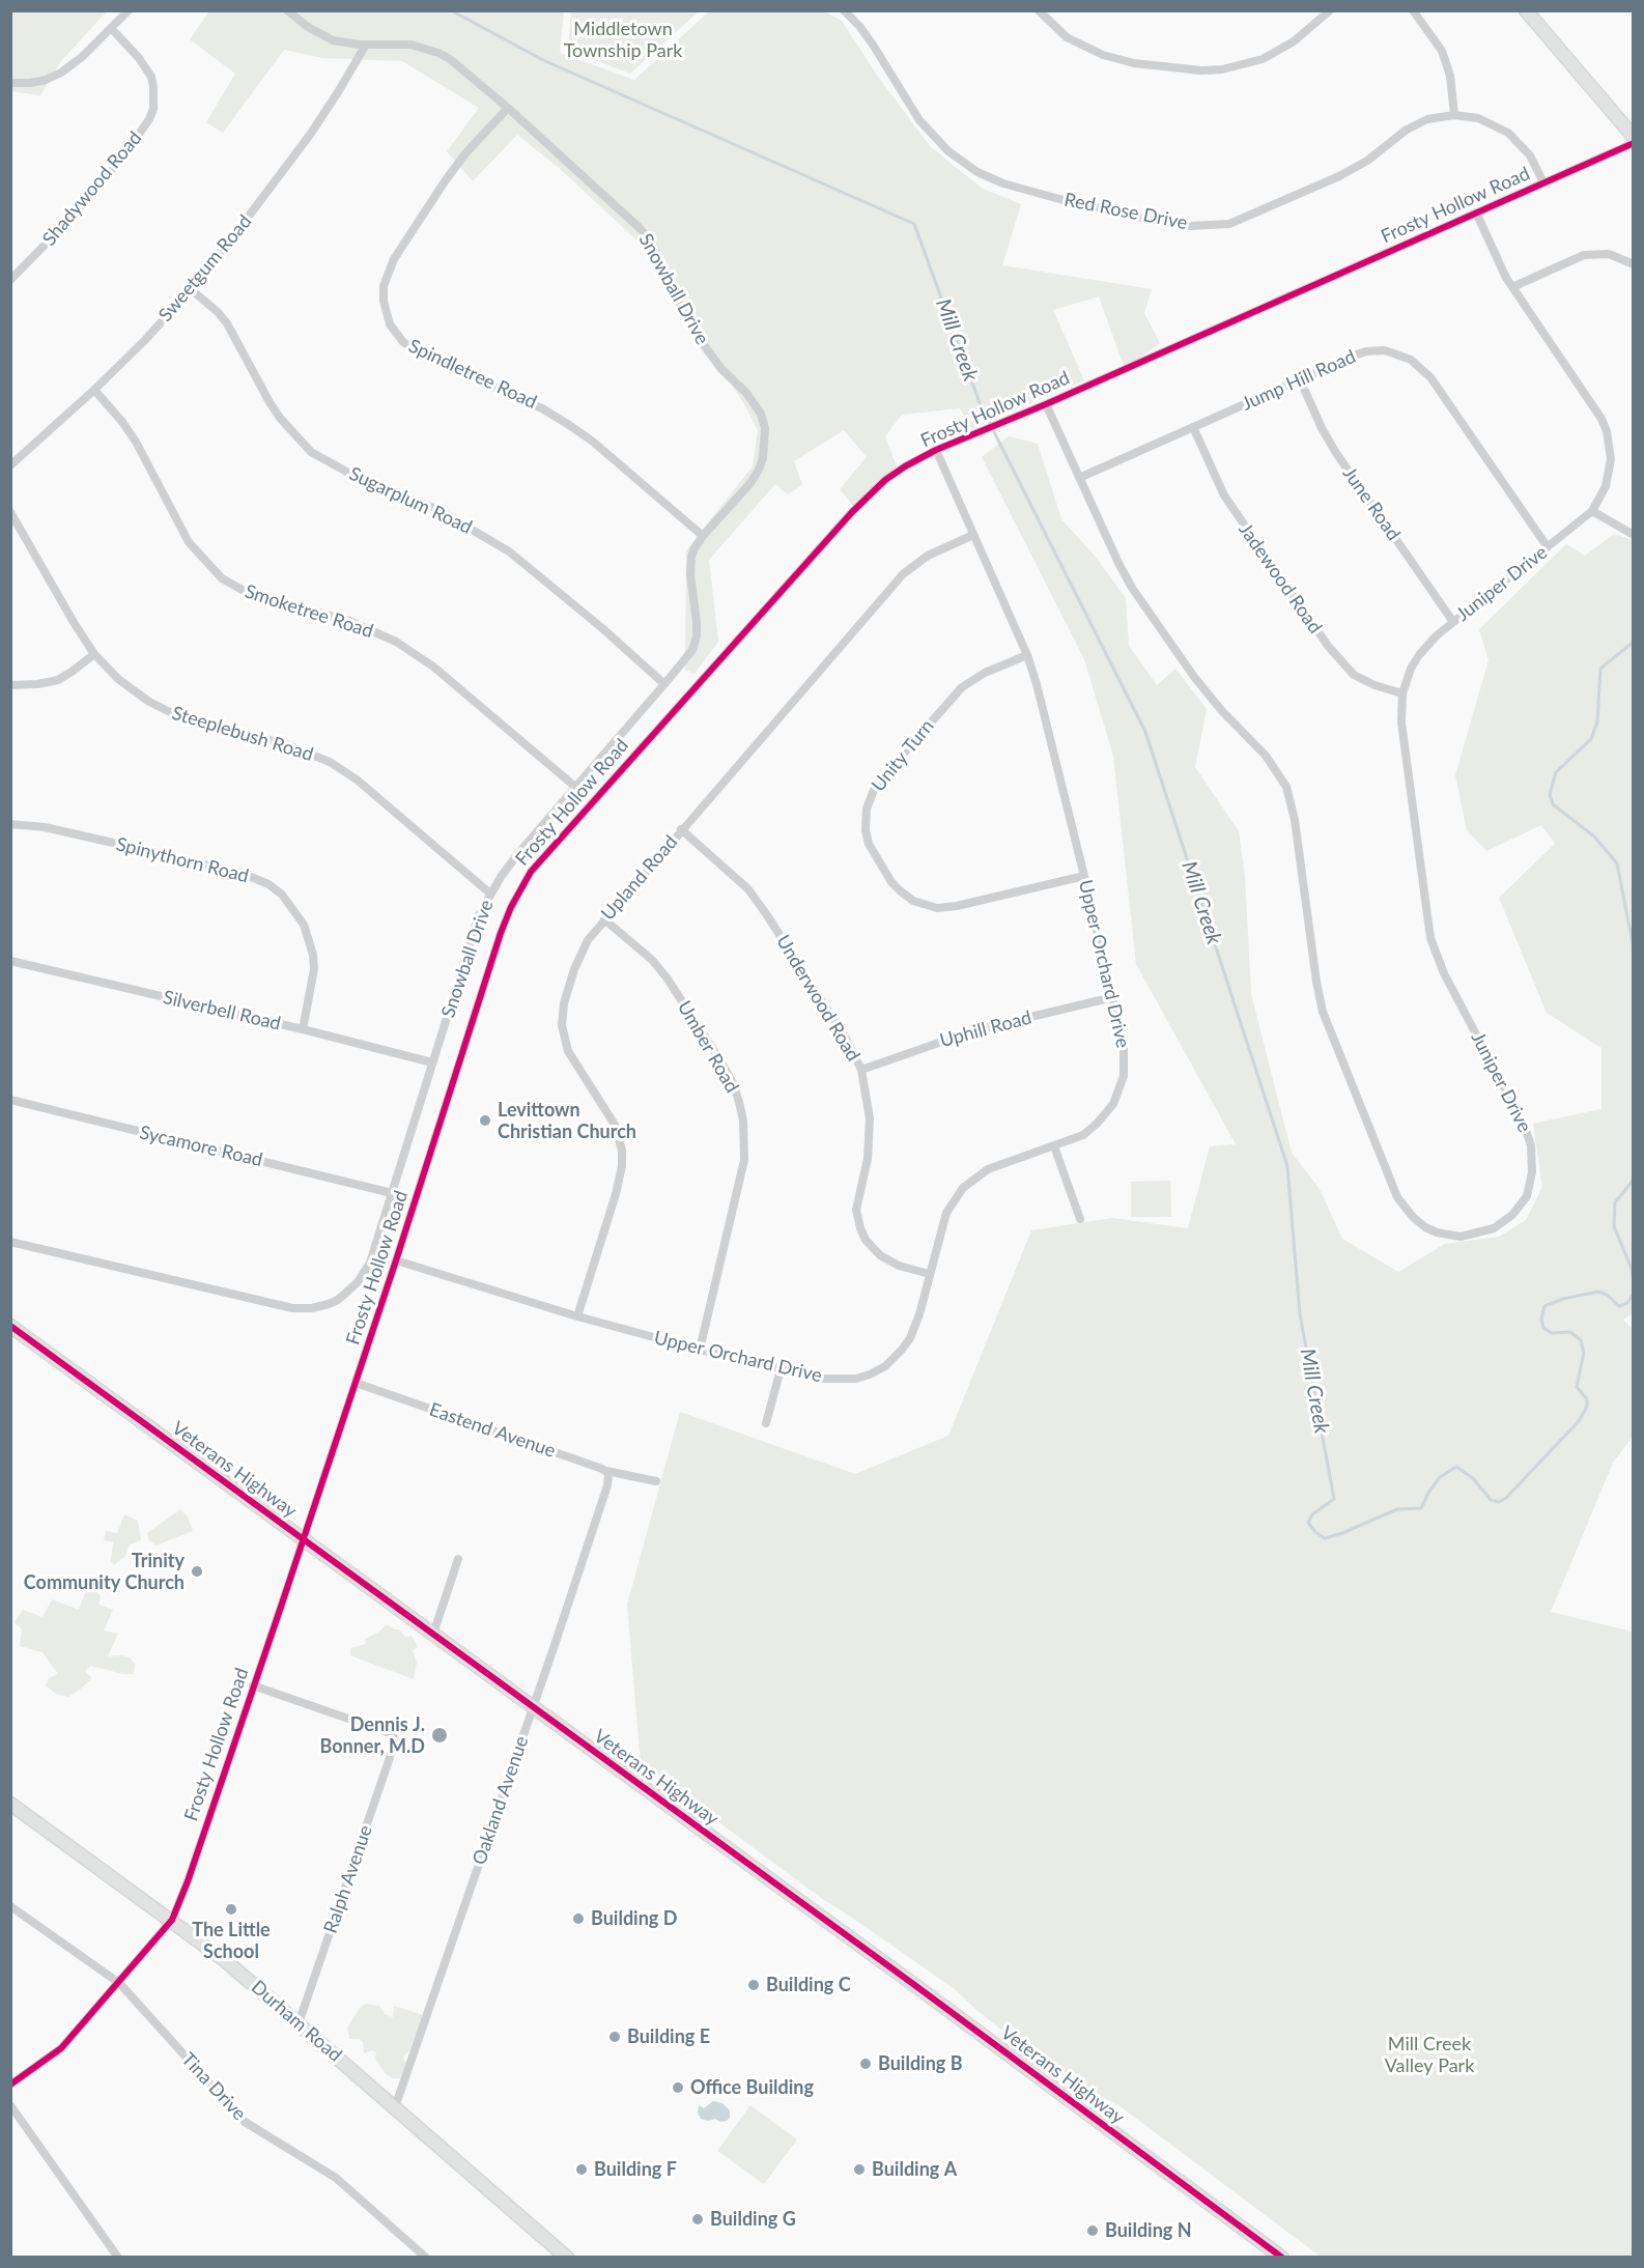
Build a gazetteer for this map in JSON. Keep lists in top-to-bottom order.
{
  "streets": {
    "main road": ["Veterans Highway", "Durham Road"],
    "street": [
      "Shadywood Road",
      "Frosty Hollow Road",
      "Red Rose Drive",
      "Sweetgum Road",
      "Snowball Drive",
      "Spindletree Road",
      "Jump Hill Road",
      "Sugarplum Road",
      "June Road",
      "Jadewood Road",
      "Juniper Drive",
      "Smoketree Road",
      "Steeplebush Road",
      "Unity Turn",
      "Spinythorn Road",
      "Upland Road",
      "Upper Orchard Drive",
      "Underwood Road",
      "Silverbell Road",
      "Uphill Road",
      "Umber Road",
      "Sycamore Road",
      "Eastend Avenue",
      "Oakland Avenue",
      "Ralph Avenue",
      "Tina Drive"
    ]
  },
  "crossings": [
    ["Frosty Hollow Road", "Red Rose Drive"],
    ["Frosty Hollow Road", "Juniper Drive"],
    ["Frosty Hollow Road", "Upper Orchard Drive"],
    ["Frosty Hollow Road", "Eastend Avenue"],
    ["Frosty Hollow Road", "Veterans Highway"],
    ["Frosty Hollow Road", "Ralph Avenue"],
    ["Frosty Hollow Road", "Durham Road"],
    ["Frosty Hollow Road", "Tina Drive"],
    ["Sweetgum Road", "Snowball Drive"],
    ["Sweetgum Road", "Sugarplum Road"],
    ["Sweetgum Road", "Smoketree Road"],
    ["Snowball Drive", "Spindletree Road"],
    ["Snowball Drive", "Sugarplum Road"],
    ["Snowball Drive", "Smoketree Road"],
    ["Snowball Drive", "Steeplebush Road"],
    ["Snowball Drive", "Silverbell Road"],
    ["Snowball Drive", "Sycamore Road"],
    ["Jump Hill Road", "June Road"],
    ["Jump Hill Road", "Jadewood Road"],
    ["Jump Hill Road", "Juniper Drive"],
    ["June Road", "Juniper Drive"],
    ["Jadewood Road", "Juniper Drive"],
    ["Unity Turn", "Upper Orchard Drive"],
    ["Spinythorn Road", "Silverbell Road"],
    ["Upland Road", "Upper Orchard Drive"],
    ["Upland Road", "Underwood Road"],
    ["Upland Road", "Umber Road"],
    ["Upper Orchard Drive", "Underwood Road"],
    ["Upper Orchard Drive", "Uphill Road"],
    ["Upper Orchard Drive", "Umber Road"],
    ["Underwood Road", "Uphill Road"],
    ["Eastend Avenue", "Oakland Avenue"],
    ["Veterans Highway", "Oakland Avenue"],
    ["Oakland Avenue", "Durham Road"],
    ["Ralph Avenue", "Durham Road"]
  ],
  "water": ["Mill Creek"],
  "parks": ["Middletown Township Park", "Mill Creek Valley Park"],
  "places": [
    "Levittown Christian Church",
    "Trinity Community Church",
    "Dennis J. Bonner, M.D",
    "The Little School",
    "Building D",
    "Building C",
    "Building E",
    "Building B",
    "Office Building",
    "Building F",
    "Building A",
    "Building G",
    "Building N"
  ]
}
